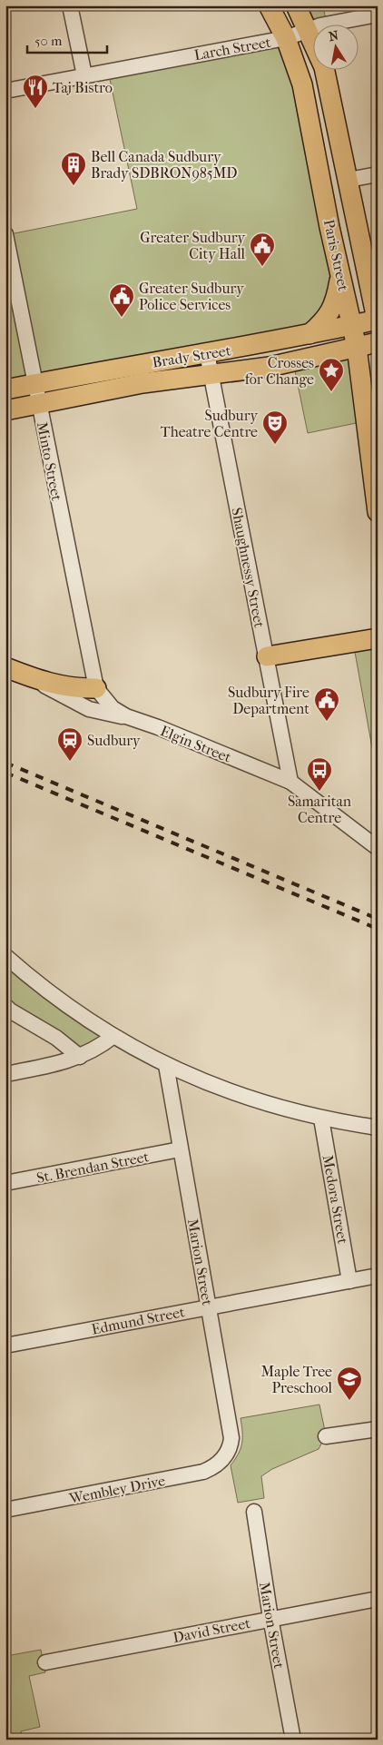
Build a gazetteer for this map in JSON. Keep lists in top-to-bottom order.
{
  "streets": {
    "main road": ["Paris Street", "Brady Street"],
    "street": [
      "Larch Street",
      "Minto Street",
      "Shaughnessy Street",
      "Elgin Street",
      "St. Brendan Street",
      "Medora Street",
      "Marion Street",
      "Edmund Street",
      "Wembley Drive",
      "David Street"
    ]
  },
  "crossings": [
    ["Larch Street", "Paris Street"],
    ["Paris Street", "Brady Street"],
    ["Brady Street", "Minto Street"],
    ["Brady Street", "Shaughnessy Street"],
    ["Minto Street", "Elgin Street"],
    ["Shaughnessy Street", "Elgin Street"],
    ["St. Brendan Street", "Marion Street"],
    ["Medora Street", "Edmund Street"],
    ["Marion Street", "Edmund Street"],
    ["Marion Street", "Wembley Drive"],
    ["Marion Street", "David Street"]
  ],
  "places": {
    "restaurant": ["Taj Bistro"],
    "building": ["Bell Canada Sudbury Brady SDBRON985MD"],
    "public building": ["Greater Sudbury City Hall", "Greater Sudbury Police Services", "Sudbury Fire Department"],
    "place": ["Crosses for Change"],
    "theatre": ["Sudbury Theatre Centre"],
    "station": ["Sudbury"],
    "bus stop": ["Samaritan Centre"],
    "school or university": ["Maple Tree Preschool"]
  },
  "scale_bar": "50 m",
  "north": "top"
}
